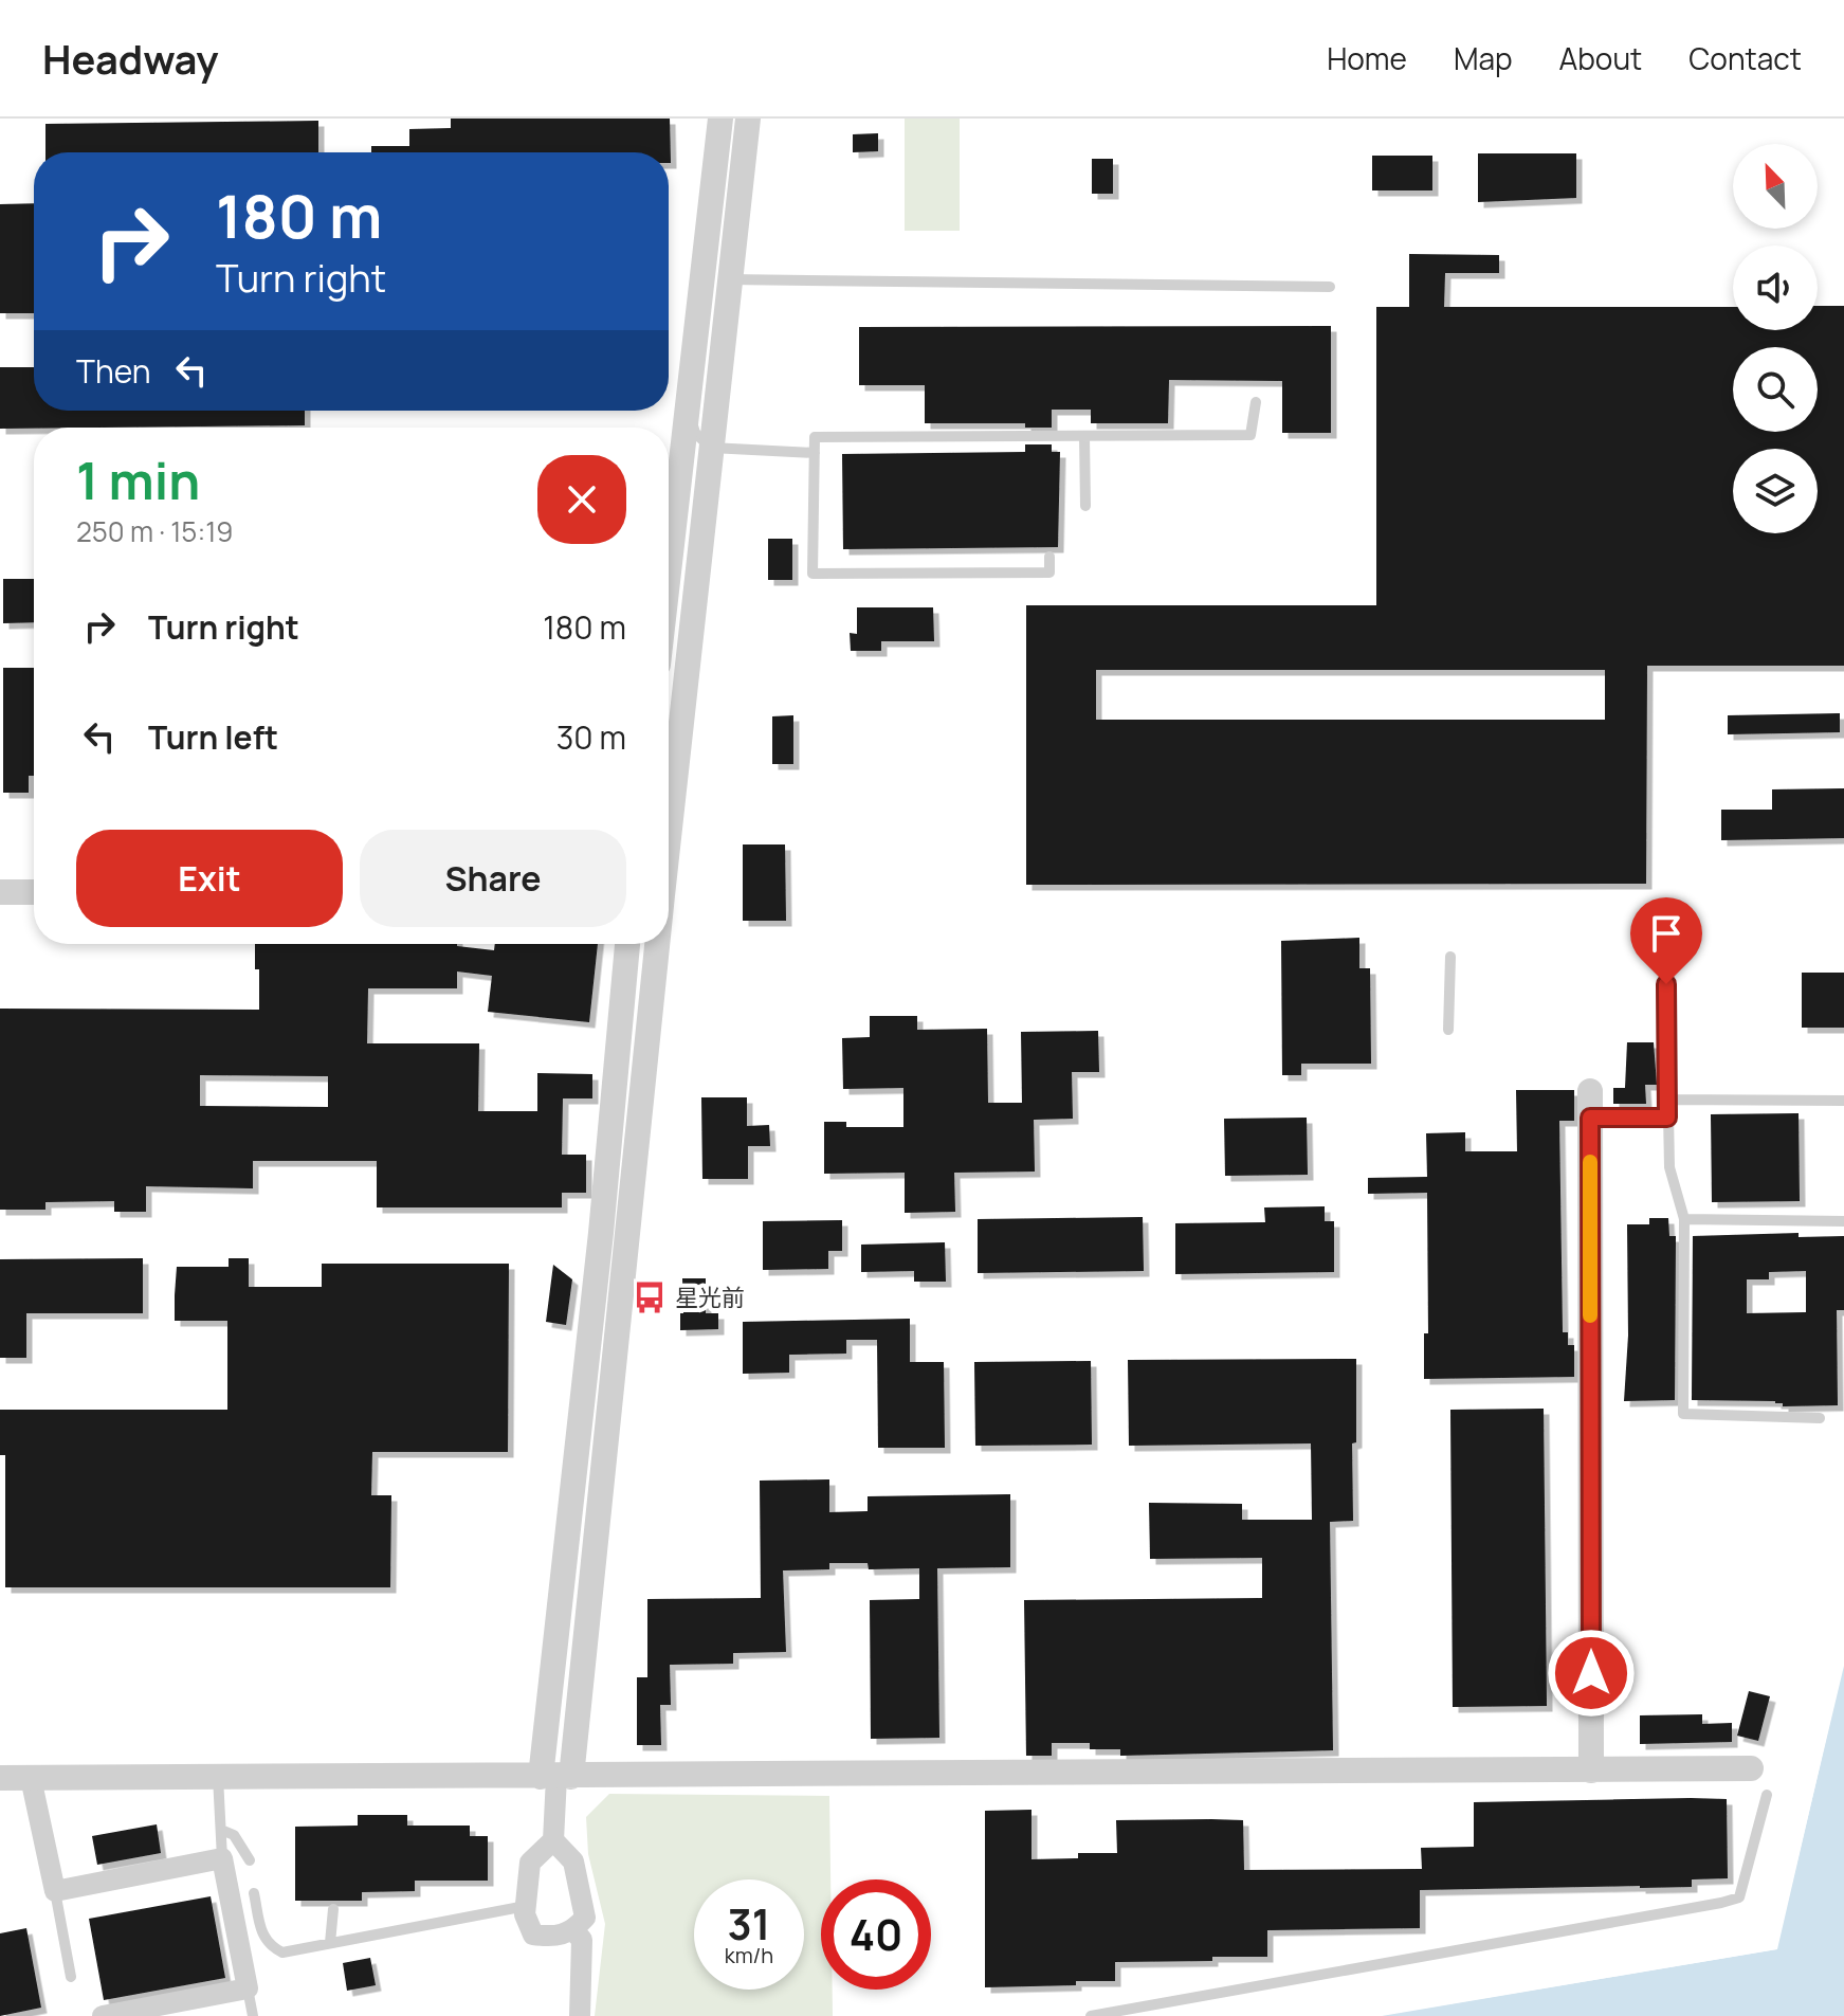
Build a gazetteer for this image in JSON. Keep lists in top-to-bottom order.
{
  "places": {
    "bus stop": ["星光前"]
  },
  "north": "top left",
  "page": {
    "header": "Headway",
    "nav": [
      "Home",
      "Map",
      "About",
      "Contact"
    ],
    "turn": ["180 m", "Turn right"],
    "then": "Then",
    "heading": ["1 min", "250 m · 15:19"],
    "list": [
      {
        "name": "Turn right",
        "value": "180 m"
      },
      {
        "name": "Turn left",
        "value": "30 m"
      }
    ],
    "buttons": ["Exit", "Share"],
    "speed": "31 km/h",
    "limit": "40"
  }
}
